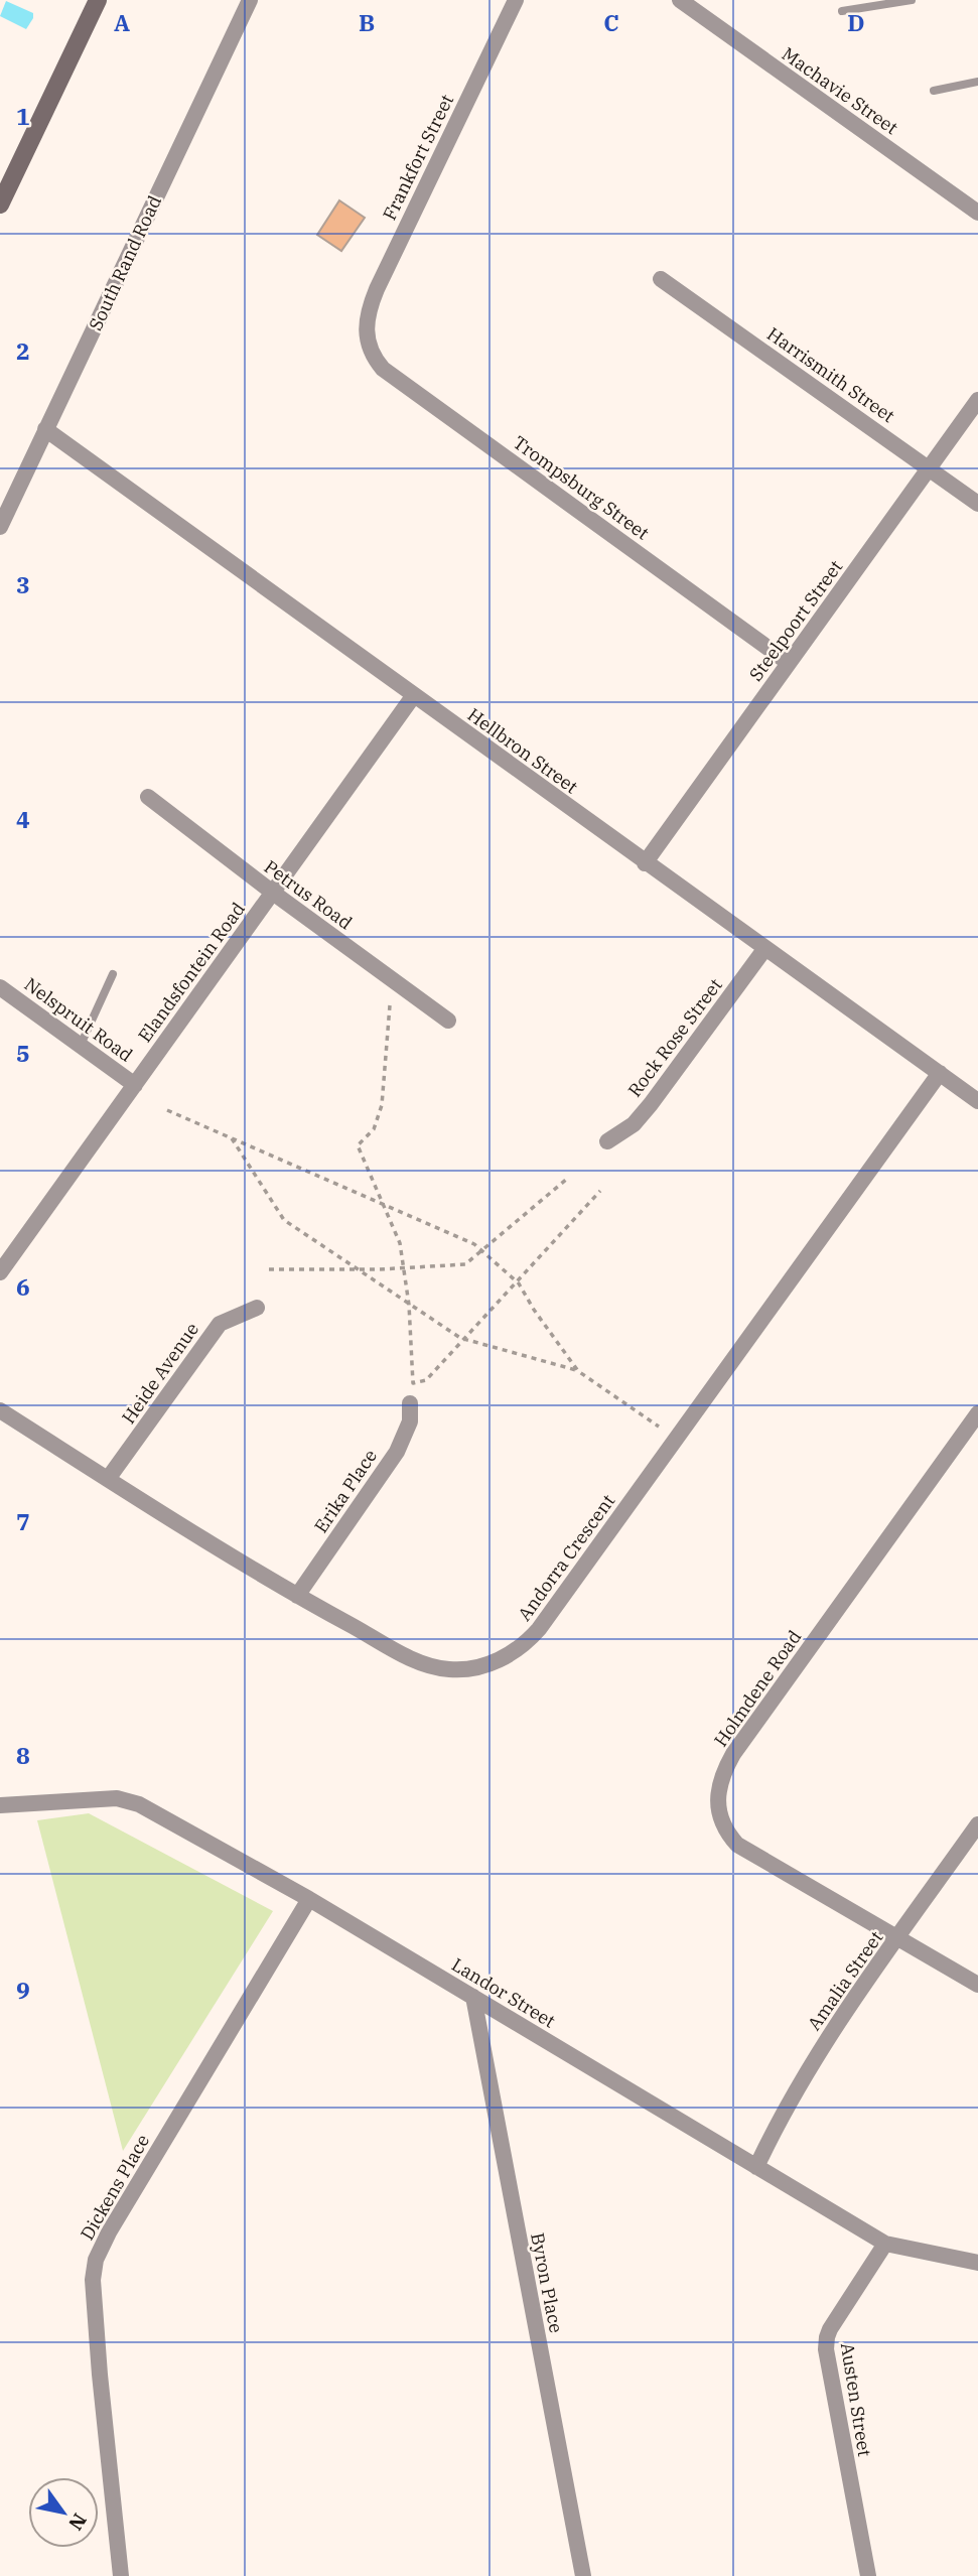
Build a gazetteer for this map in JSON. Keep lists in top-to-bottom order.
{
  "streets": {
    "street": [
      "Machavie Street",
      "Frankfort Street",
      "South Rand Road",
      "Harrismith Street",
      "Trompsburg Street",
      "Steelpoort Street",
      "Hellbron Street",
      "Petrus Road",
      "Elandsfontein Road",
      "Nelspruit Road",
      "Rock Rose Street",
      "Heide Avenue",
      "Erika Place",
      "Andorra Crescent",
      "Holmdene Road",
      "Amalia Street",
      "Landor Street",
      "Dickens Place",
      "Byron Place",
      "Austen Street"
    ]
  },
  "crossings": [
    ["Frankfort Street", "Trompsburg Street"],
    ["South Rand Road", "Hellbron Street"],
    ["Harrismith Street", "Steelpoort Street"],
    ["Trompsburg Street", "Steelpoort Street"],
    ["Steelpoort Street", "Hellbron Street"],
    ["Hellbron Street", "Elandsfontein Road"],
    ["Hellbron Street", "Rock Rose Street"],
    ["Hellbron Street", "Andorra Crescent"],
    ["Petrus Road", "Elandsfontein Road"],
    ["Elandsfontein Road", "Nelspruit Road"],
    ["Heide Avenue", "Andorra Crescent"],
    ["Erika Place", "Andorra Crescent"],
    ["Holmdene Road", "Amalia Street"],
    ["Amalia Street", "Landor Street"],
    ["Landor Street", "Dickens Place"],
    ["Landor Street", "Byron Place"],
    ["Landor Street", "Austen Street"]
  ],
  "north": "bottom right",
  "grid": {
    "columns": [
      "A",
      "B",
      "C",
      "D"
    ],
    "rows": [
      "1",
      "2",
      "3",
      "4",
      "5",
      "6",
      "7",
      "8",
      "9"
    ]
  }
}
